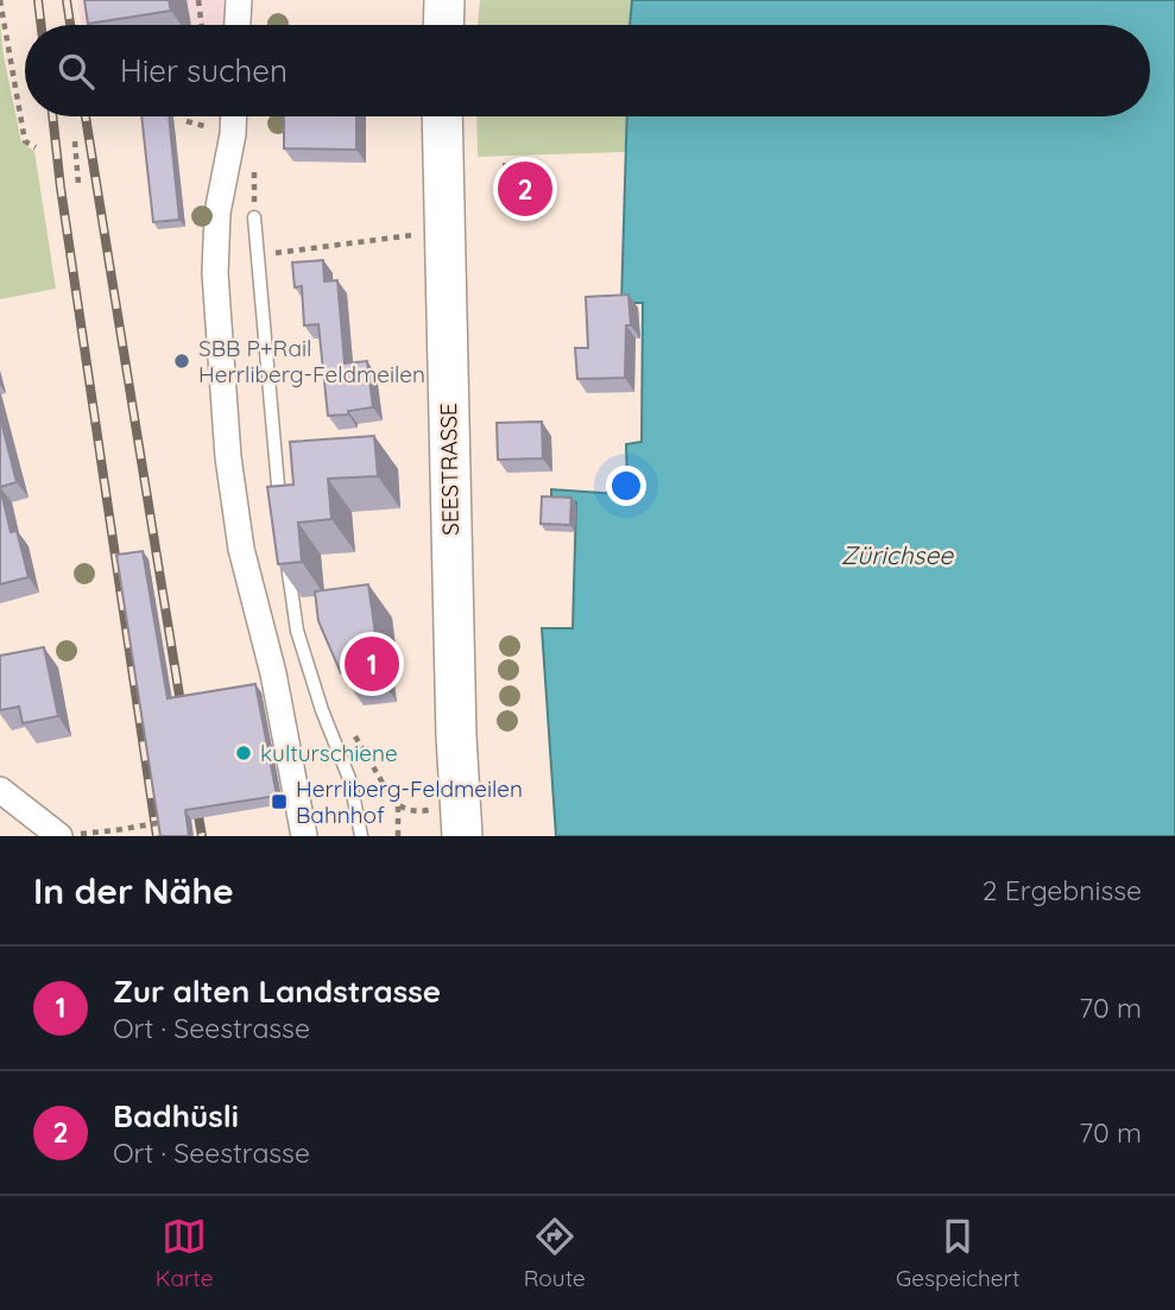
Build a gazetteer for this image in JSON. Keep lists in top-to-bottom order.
{
  "streets": {
    "main road": ["SEESTRASSE"]
  },
  "water": ["Zürichsee"],
  "places": {
    "other": ["SBB P+Rail Herrliberg-Feldmeilen", "kulturschiene"],
    "transit": ["Herrliberg-Feldmeilen Bahnhof"]
  },
  "page": {
    "search": "Hier suchen",
    "pins": ["2", "1"],
    "heading": ["In der Nähe", "2 Ergebnisse"],
    "list": [
      {
        "mark": "1",
        "name": "Zur alten Landstrasse",
        "note": "Ort · Seestrasse",
        "value": "70 m"
      },
      {
        "mark": "2",
        "name": "Badhüsli",
        "note": "Ort · Seestrasse",
        "value": "70 m"
      }
    ],
    "nav": ["Karte", "Route", "Gespeichert"]
  }
}
